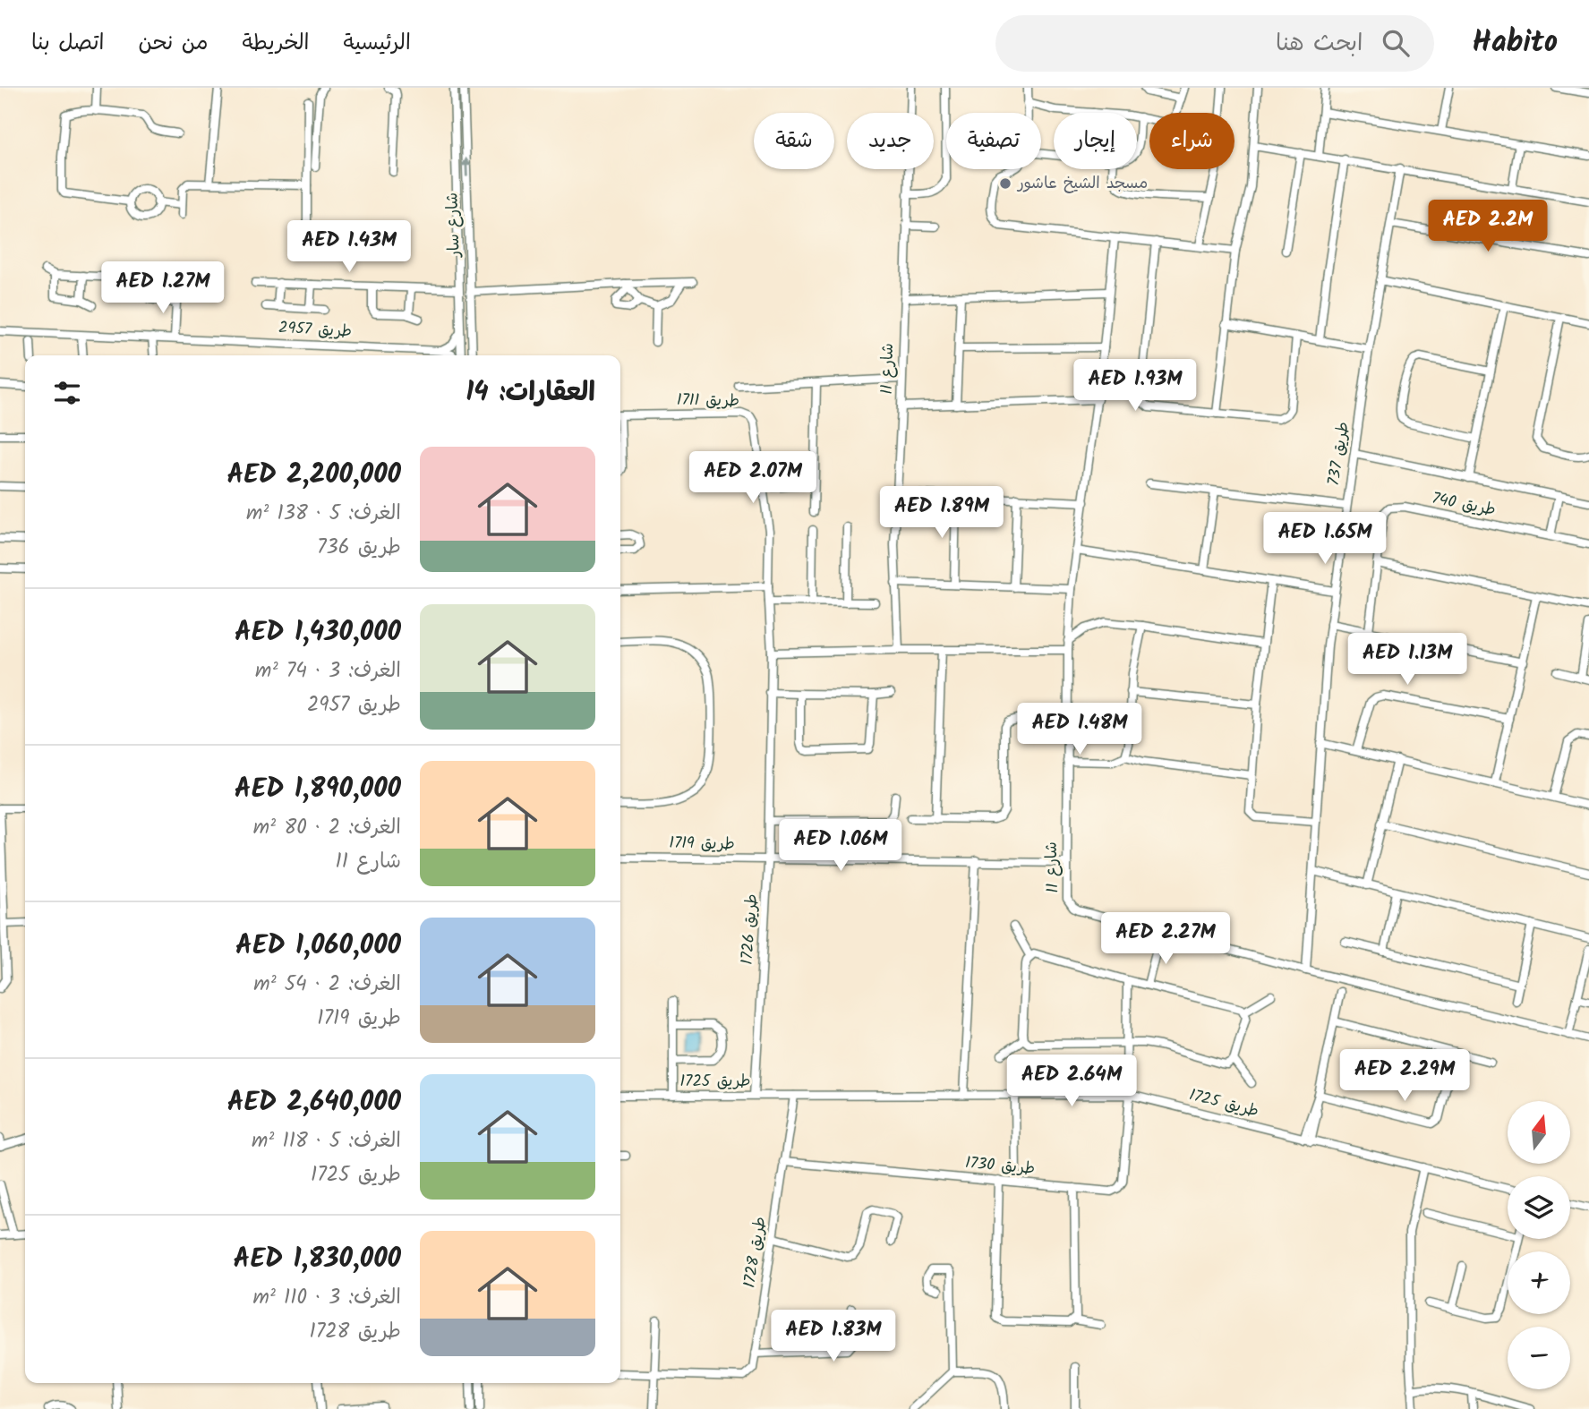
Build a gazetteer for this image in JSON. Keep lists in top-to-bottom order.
{
  "streets": {
    "street": [
      "شارع سار",
      "طريق 2957",
      "شارع 11",
      "طريق 1711",
      "طريق 737",
      "طريق 740",
      "طريق 1719",
      "طريق 1726",
      "طريق 1725",
      "طريق 1730",
      "طريق 1728"
    ]
  },
  "crossings": [
    ["شارع 11", "طريق 737"],
    ["شارع 11", "طريق 1719"],
    ["طريق 1711", "طريق 1726"],
    ["طريق 1719", "طريق 1726"],
    ["طريق 1726", "طريق 1725"],
    ["طريق 1725", "طريق 1730"],
    ["طريق 1725", "طريق 1728"],
    ["طريق 1730", "طريق 1728"]
  ],
  "places": ["مسجد الشيخ عاشور"],
  "north": "top",
  "page": {
    "header": "Habito",
    "search": "ابحث هنا",
    "nav": [
      "الرئيسية",
      "الخريطة",
      "من نحن",
      "اتصل بنا"
    ],
    "chip": [
      "شراء",
      "إيجار",
      "تصفية",
      "جديد",
      "شقة"
    ],
    "price": [
      "AED 2.2M",
      "AED 1.43M",
      "AED 1.27M",
      "AED 1.93M",
      "AED 2.07M",
      "AED 1.89M",
      "AED 1.65M",
      "AED 1.13M",
      "AED 1.48M",
      "AED 1.06M",
      "AED 2.27M",
      "AED 2.29M",
      "AED 2.64M",
      "AED 1.83M"
    ],
    "heading": "العقارات: 14",
    "list": [
      {
        "name": "AED 2,200,000",
        "note": "الغرف: 5 · 138 m² · طريق 736"
      },
      {
        "name": "AED 1,430,000",
        "note": "الغرف: 3 · 74 m² · طريق 2957"
      },
      {
        "name": "AED 1,890,000",
        "note": "الغرف: 2 · 80 m² · شارع 11"
      },
      {
        "name": "AED 1,060,000",
        "note": "الغرف: 2 · 54 m² · طريق 1719"
      },
      {
        "name": "AED 2,640,000",
        "note": "الغرف: 5 · 118 m² · طريق 1725"
      },
      {
        "name": "AED 1,830,000",
        "note": "الغرف: 3 · 110 m² · طريق 1728"
      }
    ],
    "map_buttons": ["+", "−"]
  }
}
